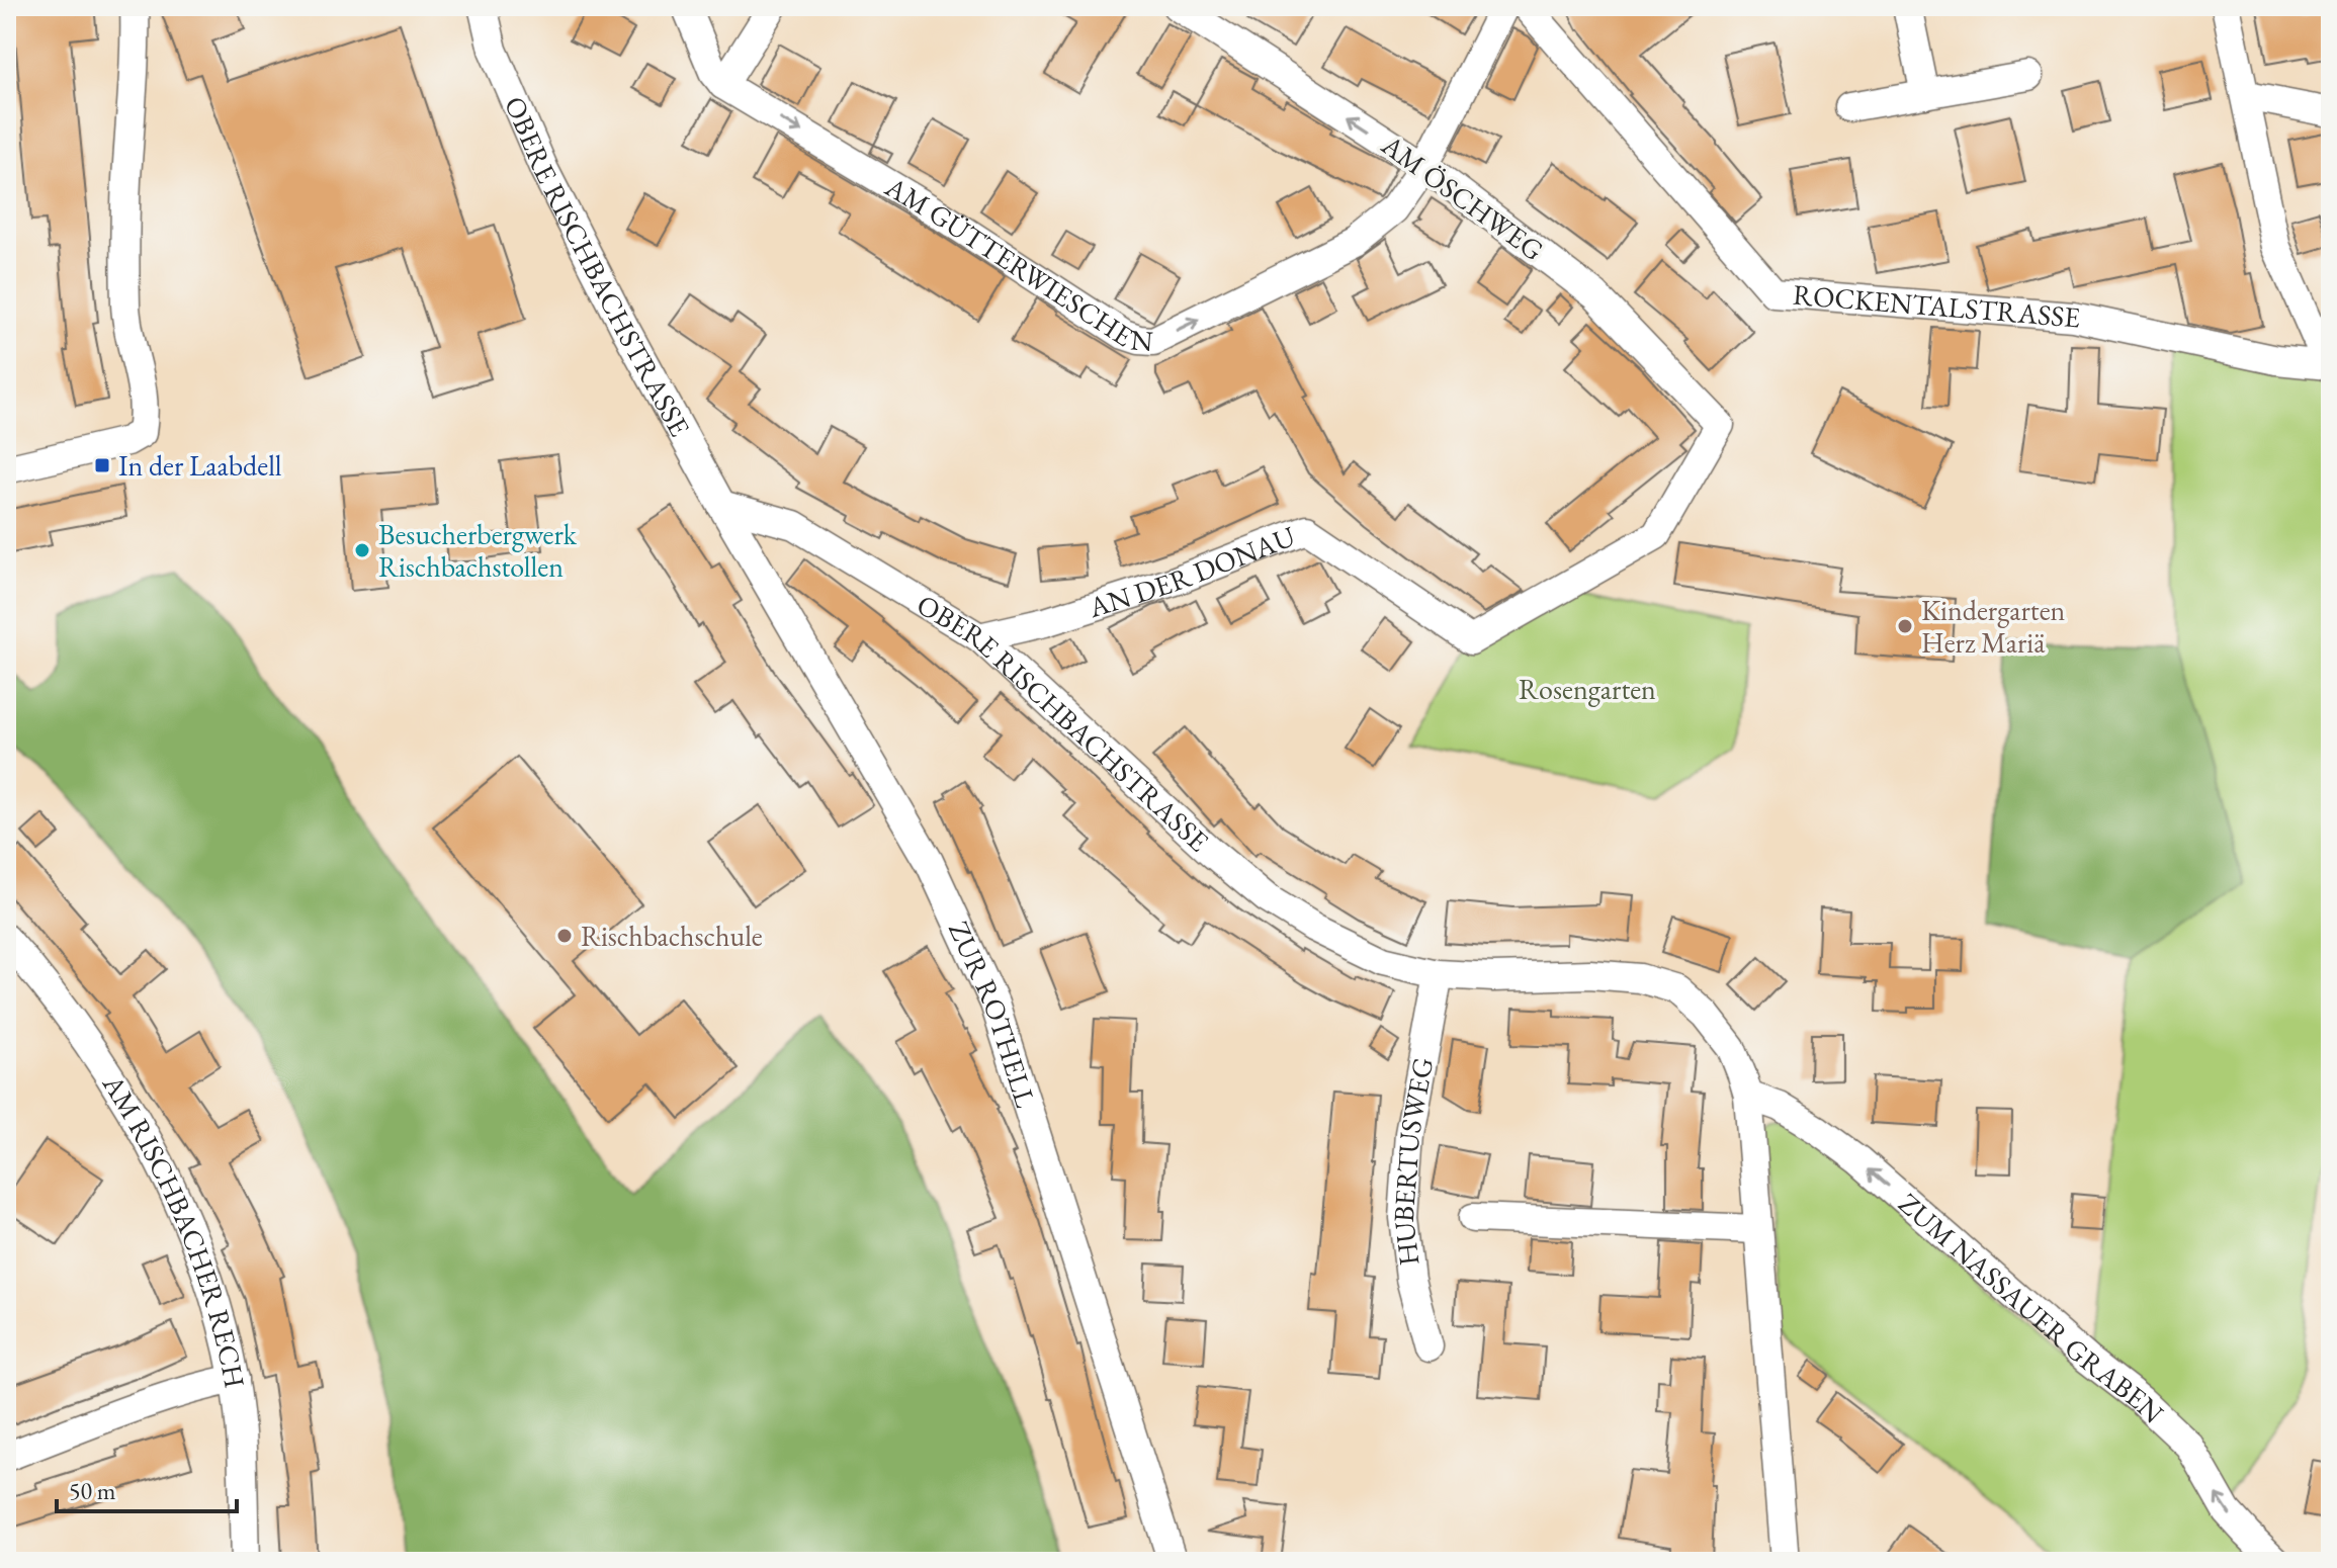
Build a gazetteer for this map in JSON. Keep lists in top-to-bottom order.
{
  "streets": {
    "street": [
      "AM ÖSCHWEG",
      "AM GÜTTERWIESCHEN",
      "OBERE RISCHBACHSTRASSE",
      "ROCKENTALSTRASSE",
      "AN DER DONAU",
      "ZUR ROTHELL",
      "HUBERTUSWEG",
      "AM RISCHBACHER RECH",
      "ZUM NASSAUER GRABEN"
    ]
  },
  "crossings": [
    ["AM ÖSCHWEG", "AM GÜTTERWIESCHEN"],
    ["AM ÖSCHWEG", "AN DER DONAU"],
    ["OBERE RISCHBACHSTRASSE", "AN DER DONAU"],
    ["OBERE RISCHBACHSTRASSE", "ZUR ROTHELL"],
    ["OBERE RISCHBACHSTRASSE", "HUBERTUSWEG"],
    ["OBERE RISCHBACHSTRASSE", "ZUM NASSAUER GRABEN"]
  ],
  "one_way": ["AM ÖSCHWEG", "AM GÜTTERWIESCHEN", "ZUM NASSAUER GRABEN"],
  "parks": ["Rosengarten"],
  "places": {
    "transit": ["In der Laabdell"],
    "other": ["Besucherbergwerk Rischbachstollen", "Kindergarten Herz Mariä", "Rischbachschule"]
  },
  "scale_bar": "50 m"
}
